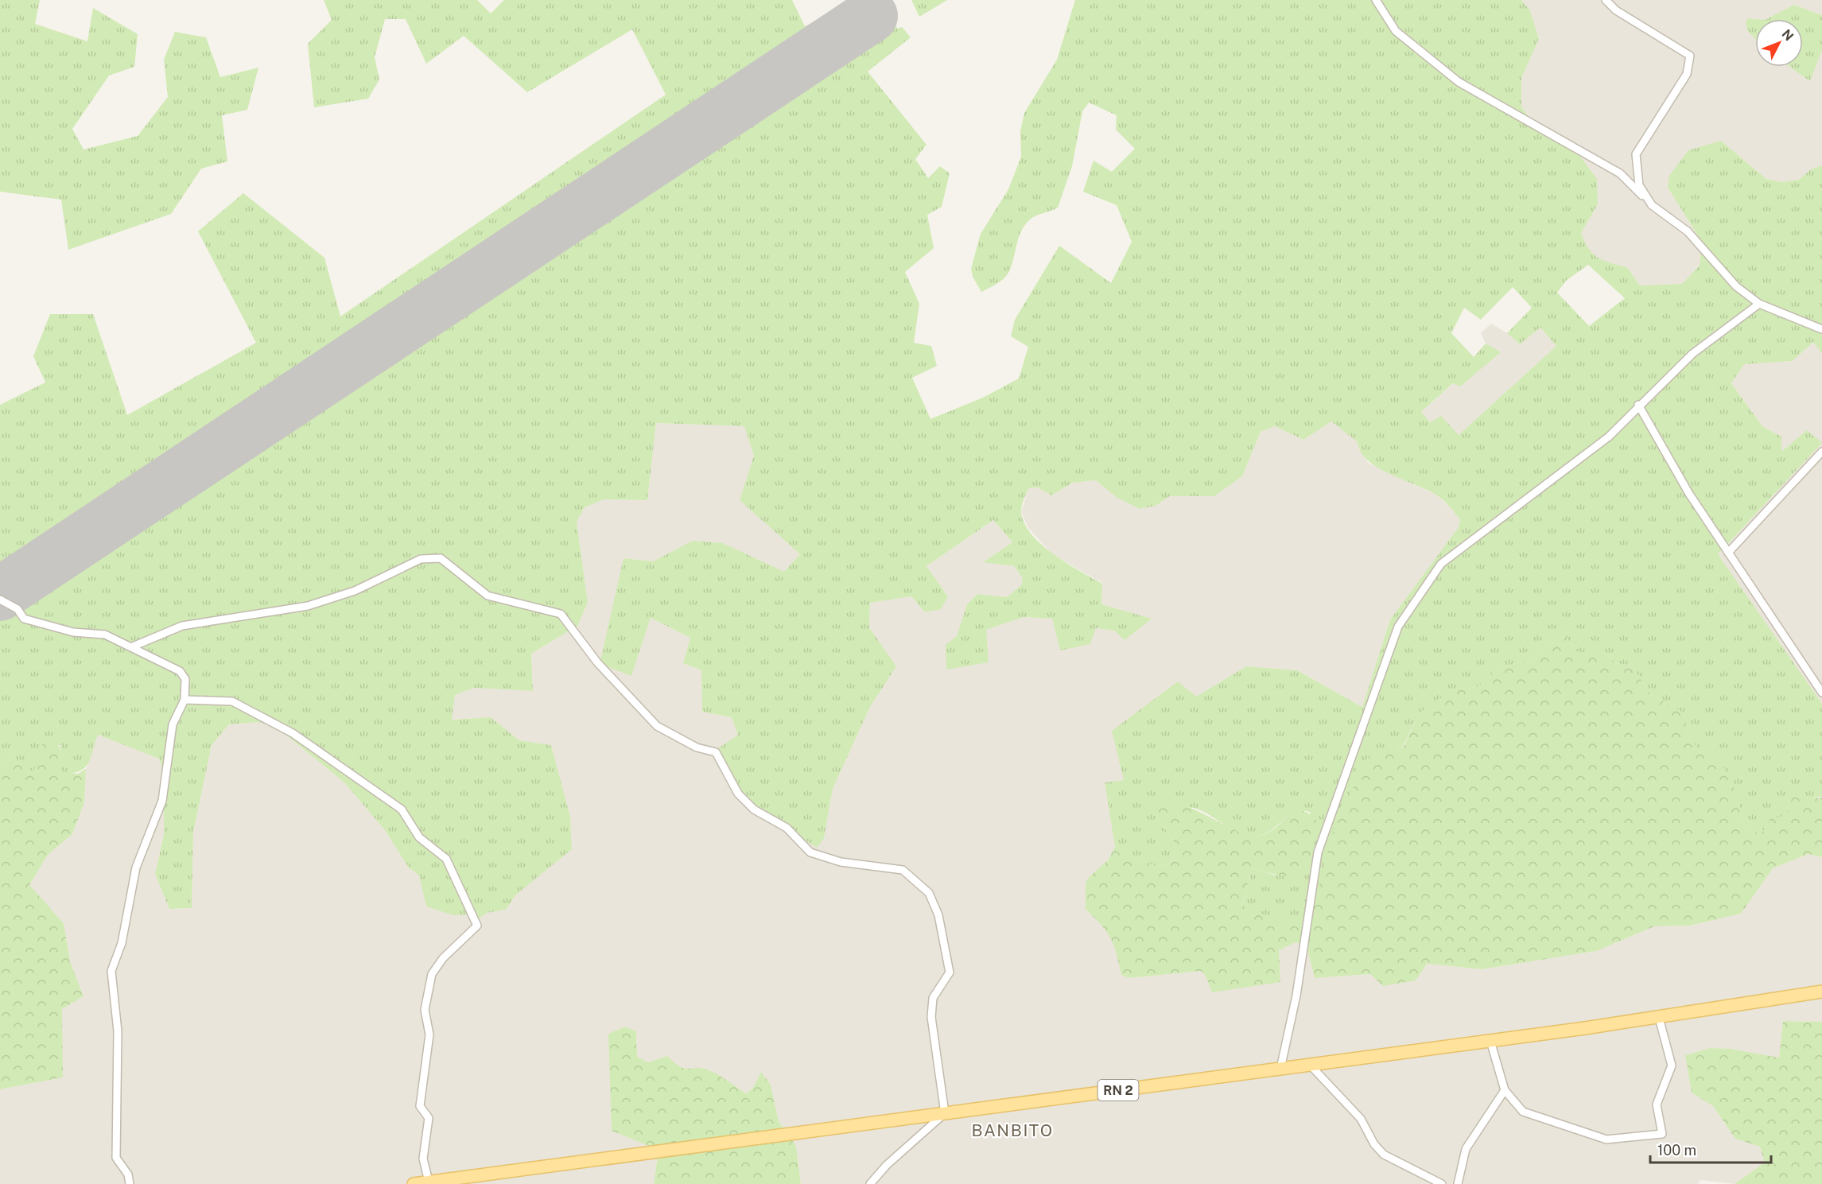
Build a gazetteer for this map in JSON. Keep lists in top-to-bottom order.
{
  "streets": {
    "main road": ["RN 2"]
  },
  "districts": ["BANBITO"],
  "scale_bar": "100 m",
  "north": "top right"
}
